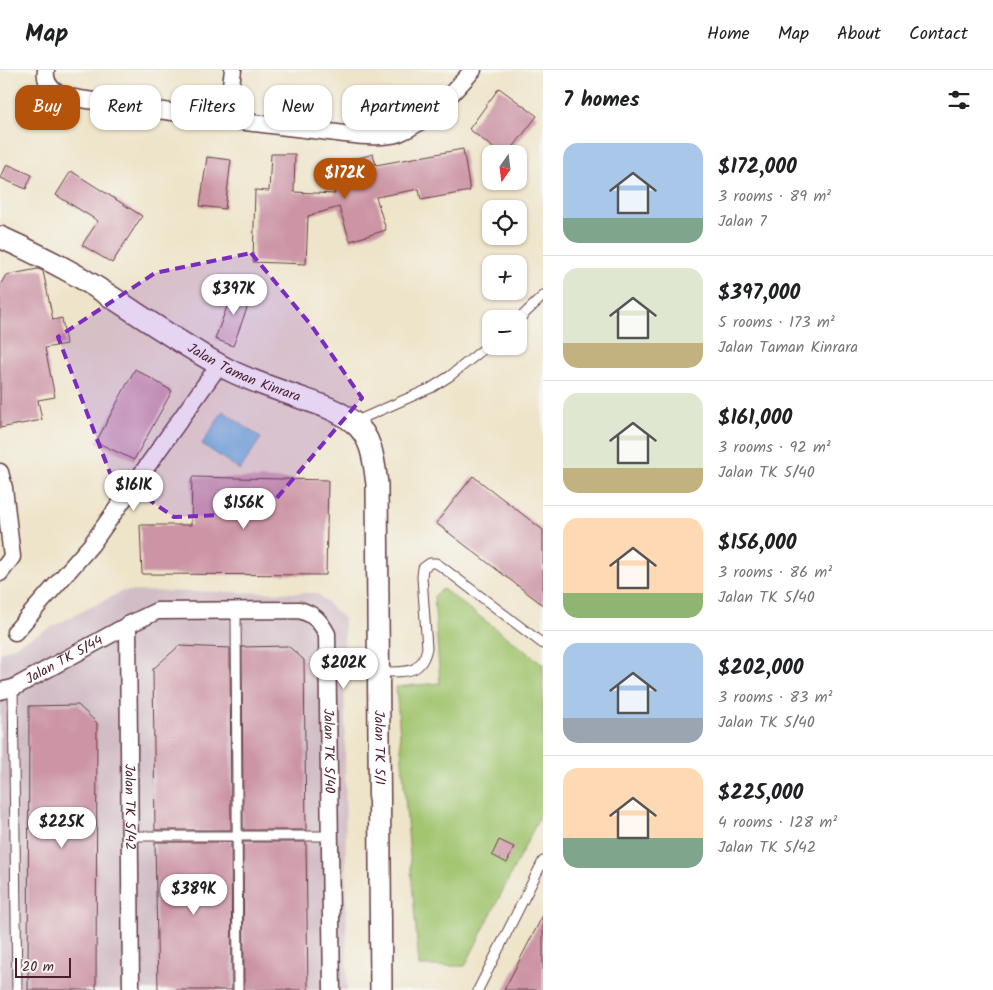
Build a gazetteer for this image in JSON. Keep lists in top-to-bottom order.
{
  "streets": {
    "street": [
      "Jalan Taman Kinrara",
      "Jalan TK 5/44",
      "Jalan TK 5/1",
      "Jalan TK 5/40",
      "Jalan TK 5/42"
    ]
  },
  "crossings": [
    ["Jalan Taman Kinrara", "Jalan TK 5/1"],
    ["Jalan TK 5/44", "Jalan TK 5/40"],
    ["Jalan TK 5/44", "Jalan TK 5/42"],
    ["Jalan TK 5/40", "Jalan TK 5/42"]
  ],
  "scale_bar": "20 m",
  "north": "bottom",
  "page": {
    "header": "Map",
    "nav": [
      "Home",
      "Map",
      "About",
      "Contact"
    ],
    "heading": "7 homes",
    "chip": [
      "Buy",
      "Rent",
      "Filters",
      "New",
      "Apartment"
    ],
    "list": [
      {
        "name": "$172,000",
        "note": "3 rooms · 89 m² · Jalan 7"
      },
      {
        "name": "$397,000",
        "note": "5 rooms · 173 m² · Jalan Taman Kinrara"
      },
      {
        "name": "$161,000",
        "note": "3 rooms · 92 m² · Jalan TK 5/40"
      },
      {
        "name": "$156,000",
        "note": "3 rooms · 86 m² · Jalan TK 5/40"
      },
      {
        "name": "$202,000",
        "note": "3 rooms · 83 m² · Jalan TK 5/40"
      },
      {
        "name": "$225,000",
        "note": "4 rooms · 128 m² · Jalan TK 5/42"
      }
    ],
    "map_buttons": ["+", "−"],
    "price": [
      "$172K",
      "$397K",
      "$161K",
      "$156K",
      "$202K",
      "$225K",
      "$389K"
    ],
    "scale": "20 m"
  }
}
